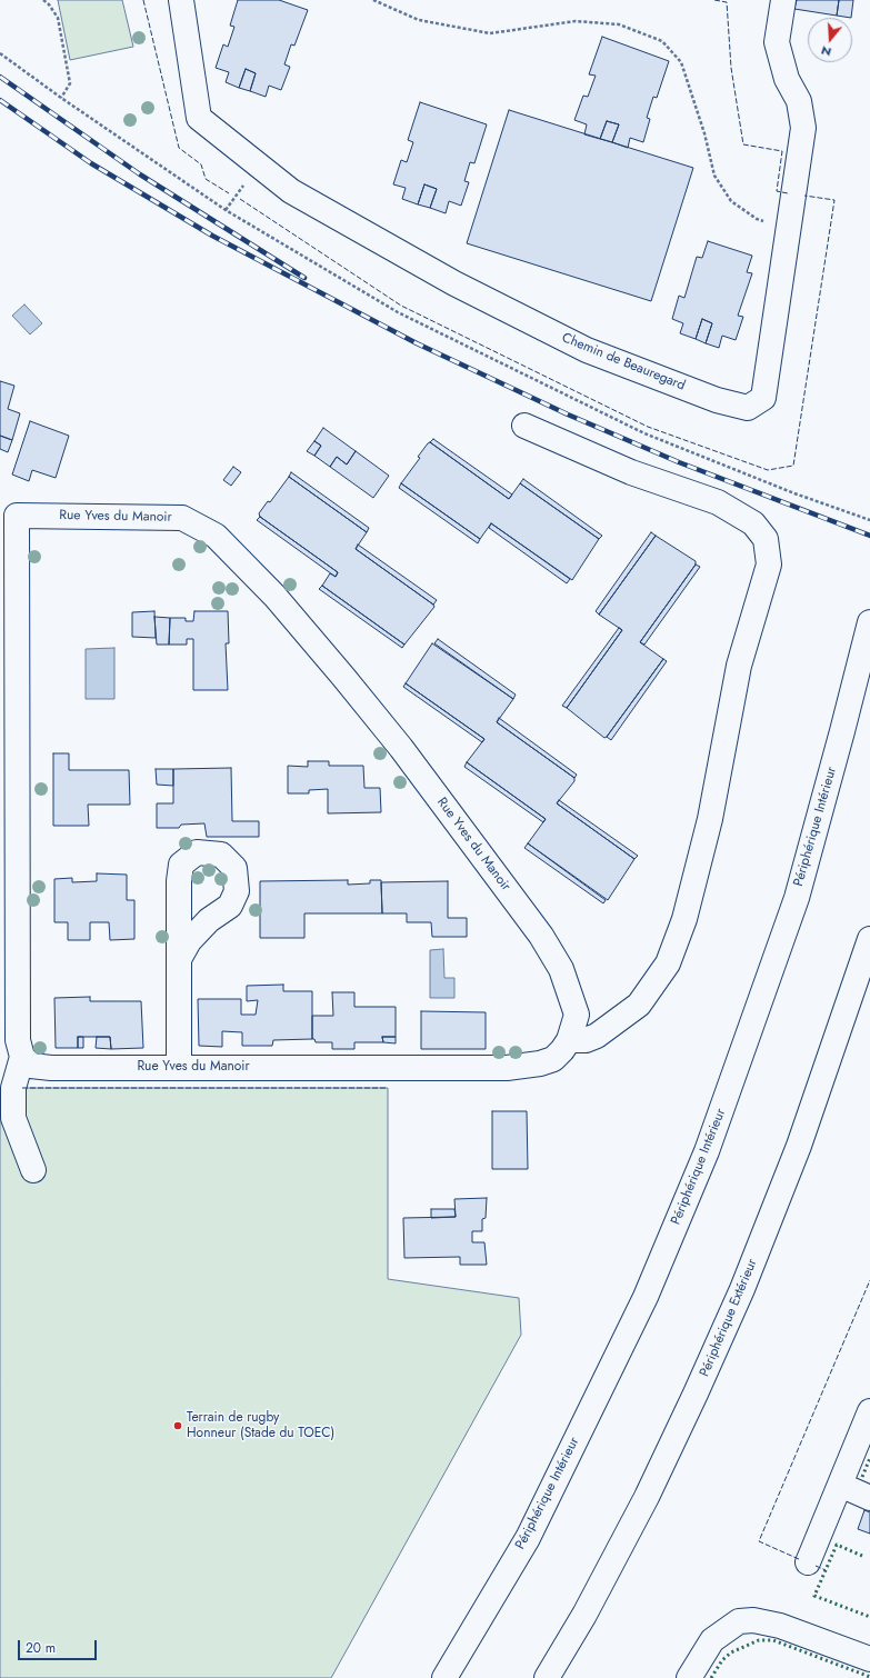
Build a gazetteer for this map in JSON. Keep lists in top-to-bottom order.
{
  "streets": {
    "main road": [
      "Chemin de Beauregard",
      "Rue Yves du Manoir",
      "Périphérique Intérieur",
      "Périphérique Extérieur"
    ]
  },
  "places": ["Terrain de rugby Honneur (Stade du TOEC)"],
  "scale_bar": "20 m",
  "north": "bottom"
}
